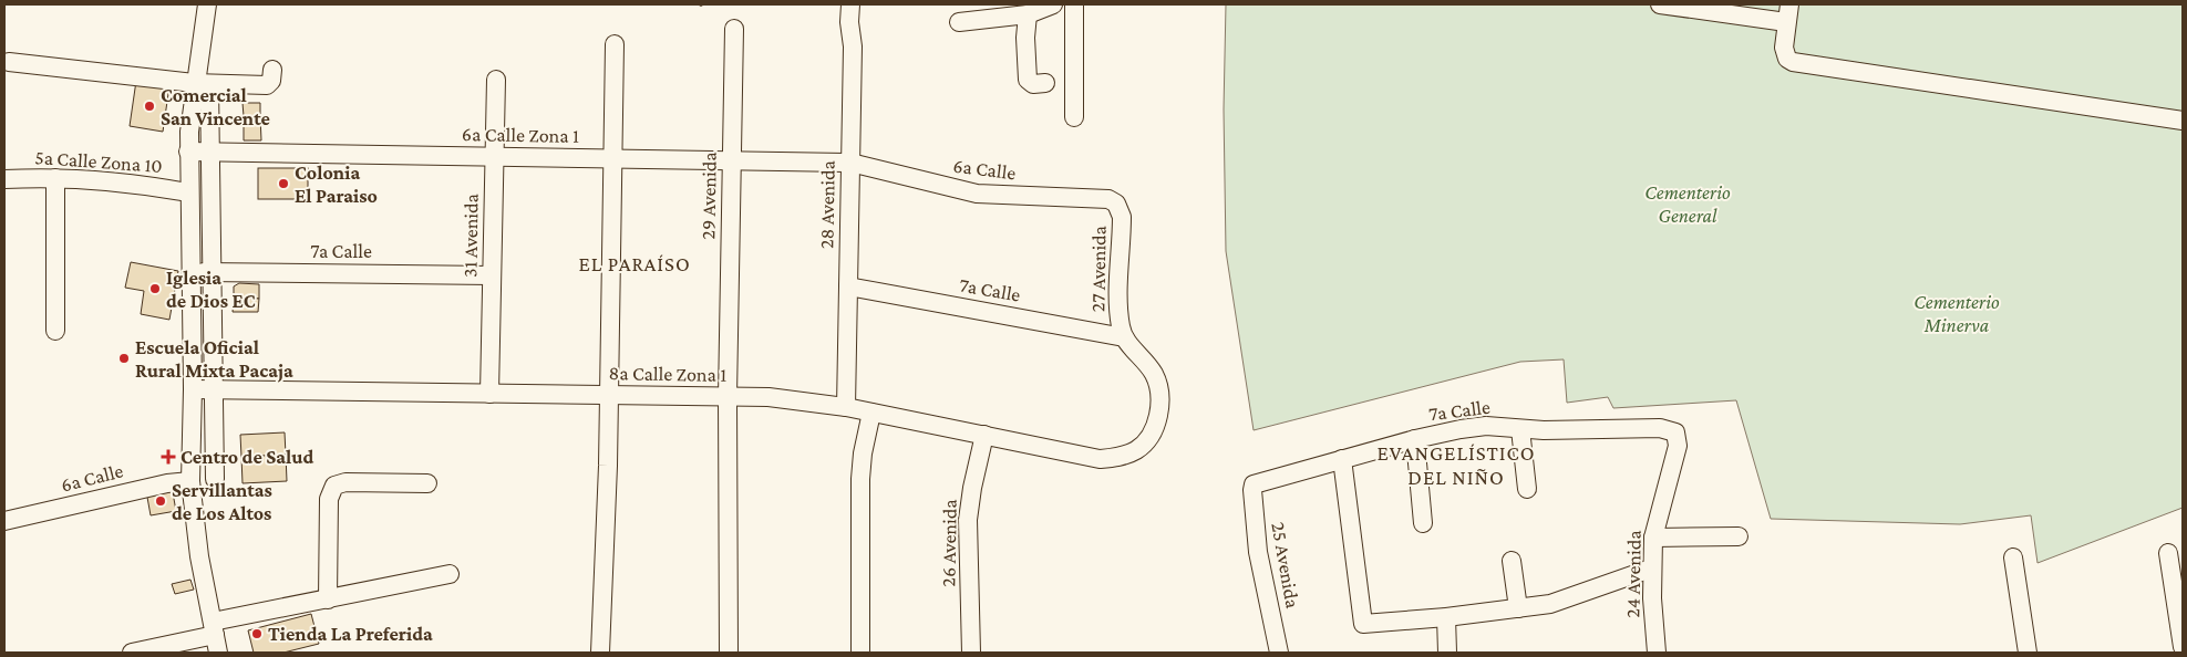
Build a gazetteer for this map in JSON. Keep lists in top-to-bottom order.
{
  "streets": {
    "street": [
      "6a Calle Zona 1",
      "5a Calle Zona 10",
      "6a Calle",
      "29 Avenida",
      "28 Avenida",
      "31 Avenida",
      "7a Calle",
      "27 Avenida",
      "8a Calle Zona 1",
      "26 Avenida",
      "25 Avenida",
      "24 Avenida"
    ]
  },
  "crossings": [
    ["6a Calle Zona 1", "6a Calle"],
    ["6a Calle Zona 1", "29 Avenida"],
    ["6a Calle Zona 1", "28 Avenida"],
    ["6a Calle Zona 1", "31 Avenida"],
    ["6a Calle", "28 Avenida"],
    ["6a Calle", "27 Avenida"],
    ["29 Avenida", "8a Calle Zona 1"],
    ["28 Avenida", "7a Calle"],
    ["28 Avenida", "8a Calle Zona 1"],
    ["31 Avenida", "7a Calle"],
    ["31 Avenida", "8a Calle Zona 1"],
    ["7a Calle", "27 Avenida"],
    ["7a Calle", "25 Avenida"],
    ["7a Calle", "24 Avenida"],
    ["27 Avenida", "8a Calle Zona 1"],
    ["8a Calle Zona 1", "26 Avenida"]
  ],
  "districts": ["EL PARAÍSO", "EVANGELÍSTICO DEL NIÑO"],
  "parks": ["Cementerio General", "Cementerio Minerva"],
  "places": {
    "other": [
      "Comercial San Vincente",
      "Colonia El Paraiso",
      "Iglesia de Dios EC",
      "Escuela Oficial Rural Mixta Pacaja",
      "Servillantas de Los Altos",
      "Tienda La Preferida"
    ],
    "health": ["Centro de Salud"]
  }
}
